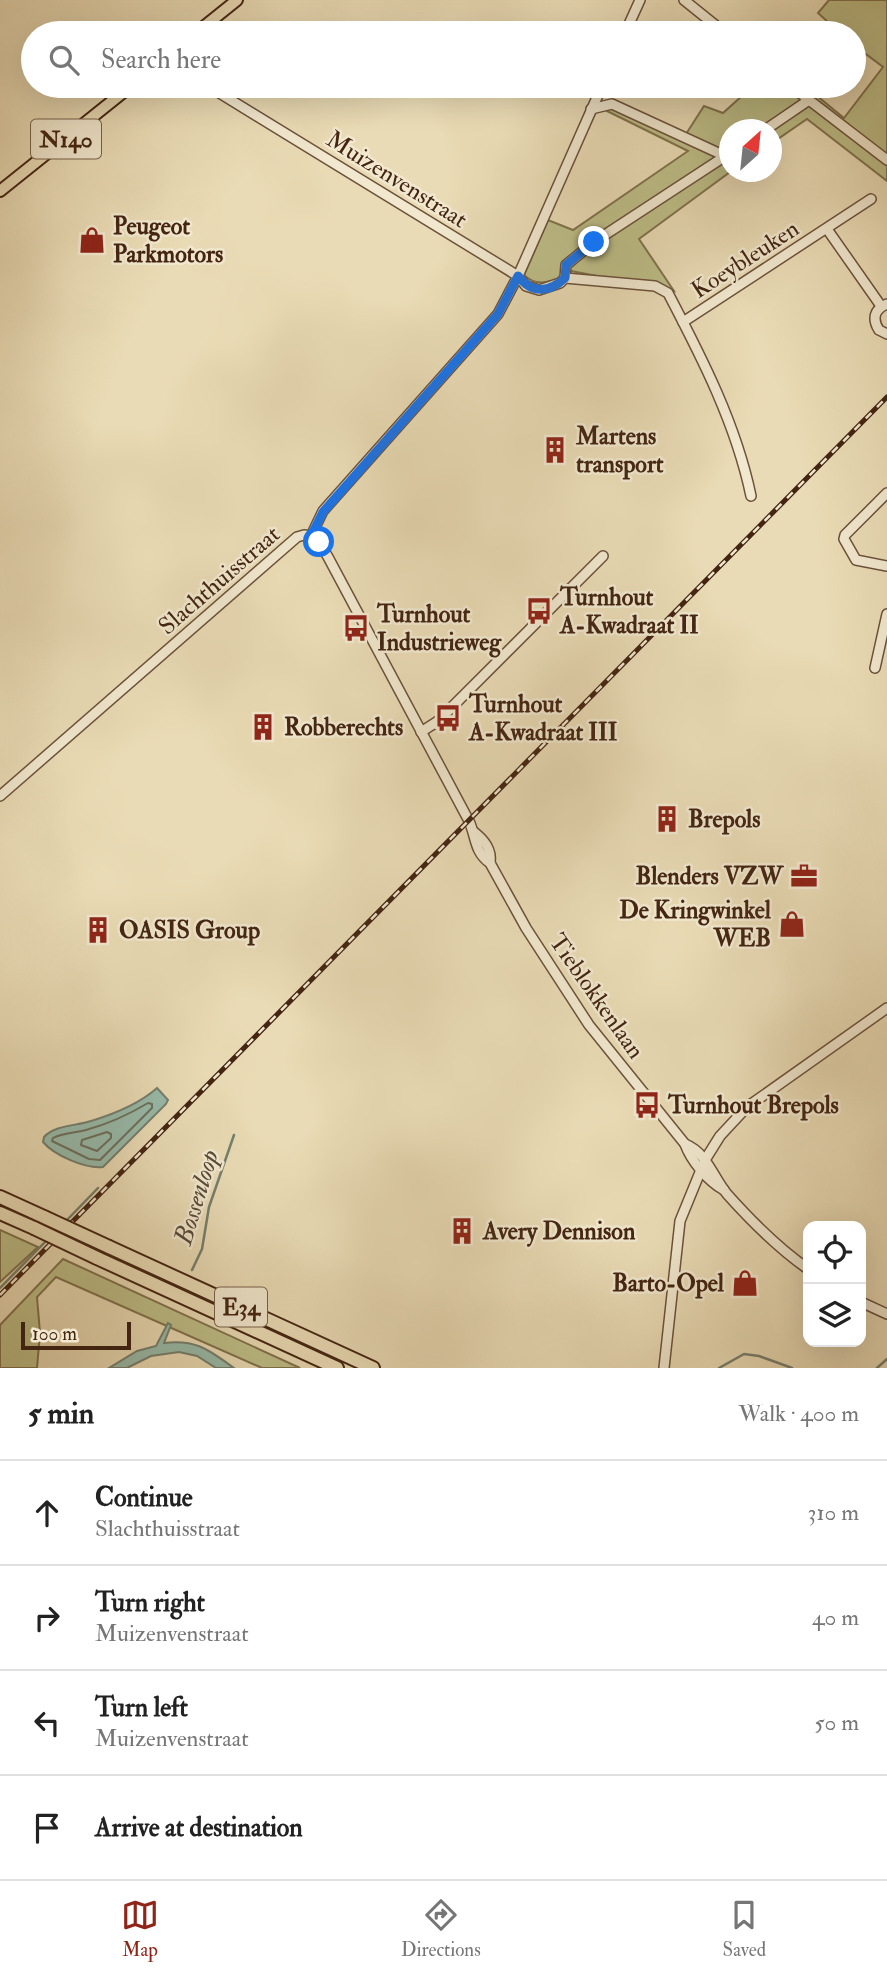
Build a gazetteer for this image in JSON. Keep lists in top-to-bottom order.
{
  "streets": {
    "highway": ["E34"],
    "main road": ["N140"],
    "street": [
      "Muizenvenstraat",
      "Koeybleuken",
      "Slachthuisstraat",
      "Tieblokkenlaan"
    ]
  },
  "crossings": [
    ["Muizenvenstraat", "Koeybleuken"],
    ["Muizenvenstraat", "Slachthuisstraat"],
    ["Slachthuisstraat", "Tieblokkenlaan"]
  ],
  "water": ["Bossenloop"],
  "places": {
    "shop": ["Peugeot Parkmotors", "De Kringwinkel WEB", "Barto-Opel"],
    "building": [
      "Martens transport",
      "Robberechts",
      "Brepols",
      "OASIS Group",
      "Avery Dennison"
    ],
    "bus stop": [
      "Turnhout A-Kwadraat II",
      "Turnhout Industrieweg",
      "Turnhout A-Kwadraat III",
      "Turnhout Brepols"
    ],
    "office": ["Blenders VZW"]
  },
  "scale_bar": "100 m",
  "north": "top right",
  "page": {
    "search": "Search here",
    "scale": "100 m",
    "heading": ["5 min", "Walk · 400 m"],
    "list": [
      ["Continue", "Slachthuisstraat", "310 m"],
      ["Turn right", "Muizenvenstraat", "40 m"],
      ["Turn left", "Muizenvenstraat", "50 m"],
      "Arrive at destination"
    ],
    "nav": ["Map", "Directions", "Saved"]
  }
}
